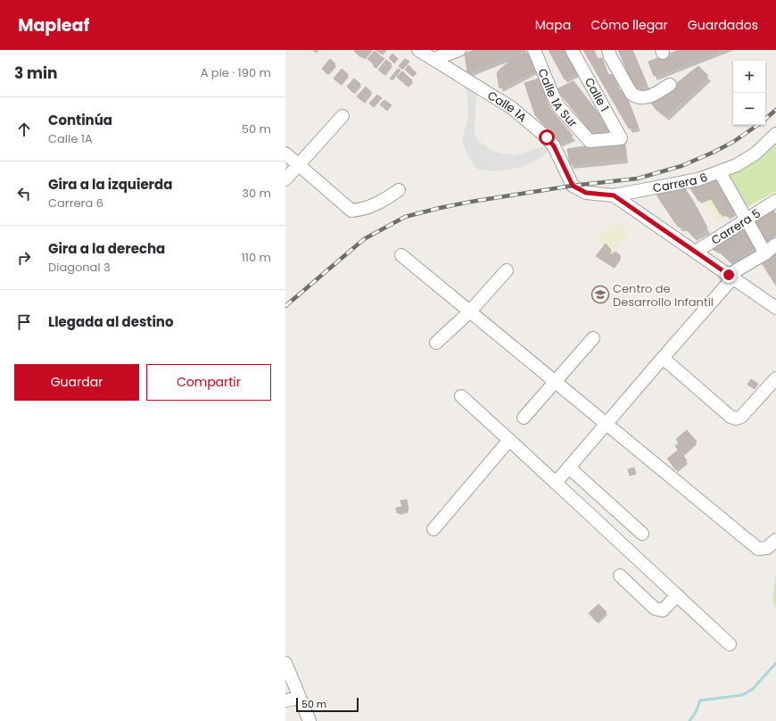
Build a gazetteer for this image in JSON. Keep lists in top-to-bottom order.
{
  "streets": {
    "street": [
      "Calle 1",
      "Calle 1A Sur",
      "Calle 1A",
      "Carrera 6",
      "Carrera 5"
    ]
  },
  "crossings": [
    ["Calle 1", "Calle 1A Sur"],
    ["Calle 1A", "Carrera 6"]
  ],
  "places": {
    "school or university": ["Centro de Desarrollo Infantil"]
  },
  "scale_bar": "50 m",
  "page": {
    "header": "Mapleaf",
    "nav": ["Mapa", "Cómo llegar", "Guardados"],
    "heading": ["3 min", "A pie · 190 m"],
    "map_buttons": ["+", "−"],
    "list": [
      ["Continúa", "Calle 1A", "50 m"],
      ["Gira a la izquierda", "Carrera 6", "30 m"],
      ["Gira a la derecha", "Diagonal 3", "110 m"],
      "Llegada al destino"
    ],
    "buttons": ["Guardar", "Compartir"],
    "scale": "50 m"
  }
}
